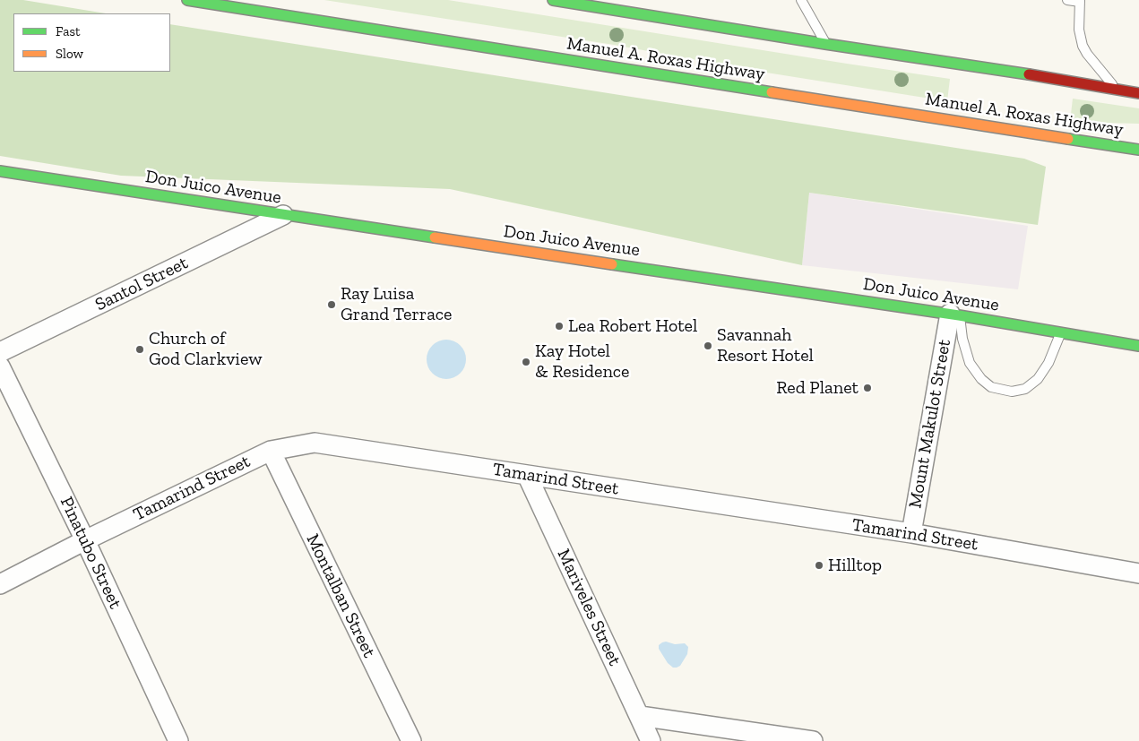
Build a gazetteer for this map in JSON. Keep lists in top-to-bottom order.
{
  "streets": {
    "main road": ["Manuel A. Roxas Highway", "Don Juico Avenue"],
    "street": [
      "Santol Street",
      "Mount Makulot Street",
      "Tamarind Street",
      "Pinatubo Street",
      "Montalban Street",
      "Mariveles Street"
    ]
  },
  "crossings": [
    ["Don Juico Avenue", "Santol Street"],
    ["Don Juico Avenue", "Mount Makulot Street"],
    ["Mount Makulot Street", "Tamarind Street"],
    ["Tamarind Street", "Pinatubo Street"],
    ["Tamarind Street", "Montalban Street"],
    ["Tamarind Street", "Mariveles Street"]
  ],
  "places": [
    "Ray Luisa Grand Terrace",
    "Lea Robert Hotel",
    "Savannah Resort Hotel",
    "Church of God Clarkview",
    "Kay Hotel & Residence",
    "Red Planet",
    "Hilltop"
  ],
  "legend": ["Fast", "Slow"]
}
